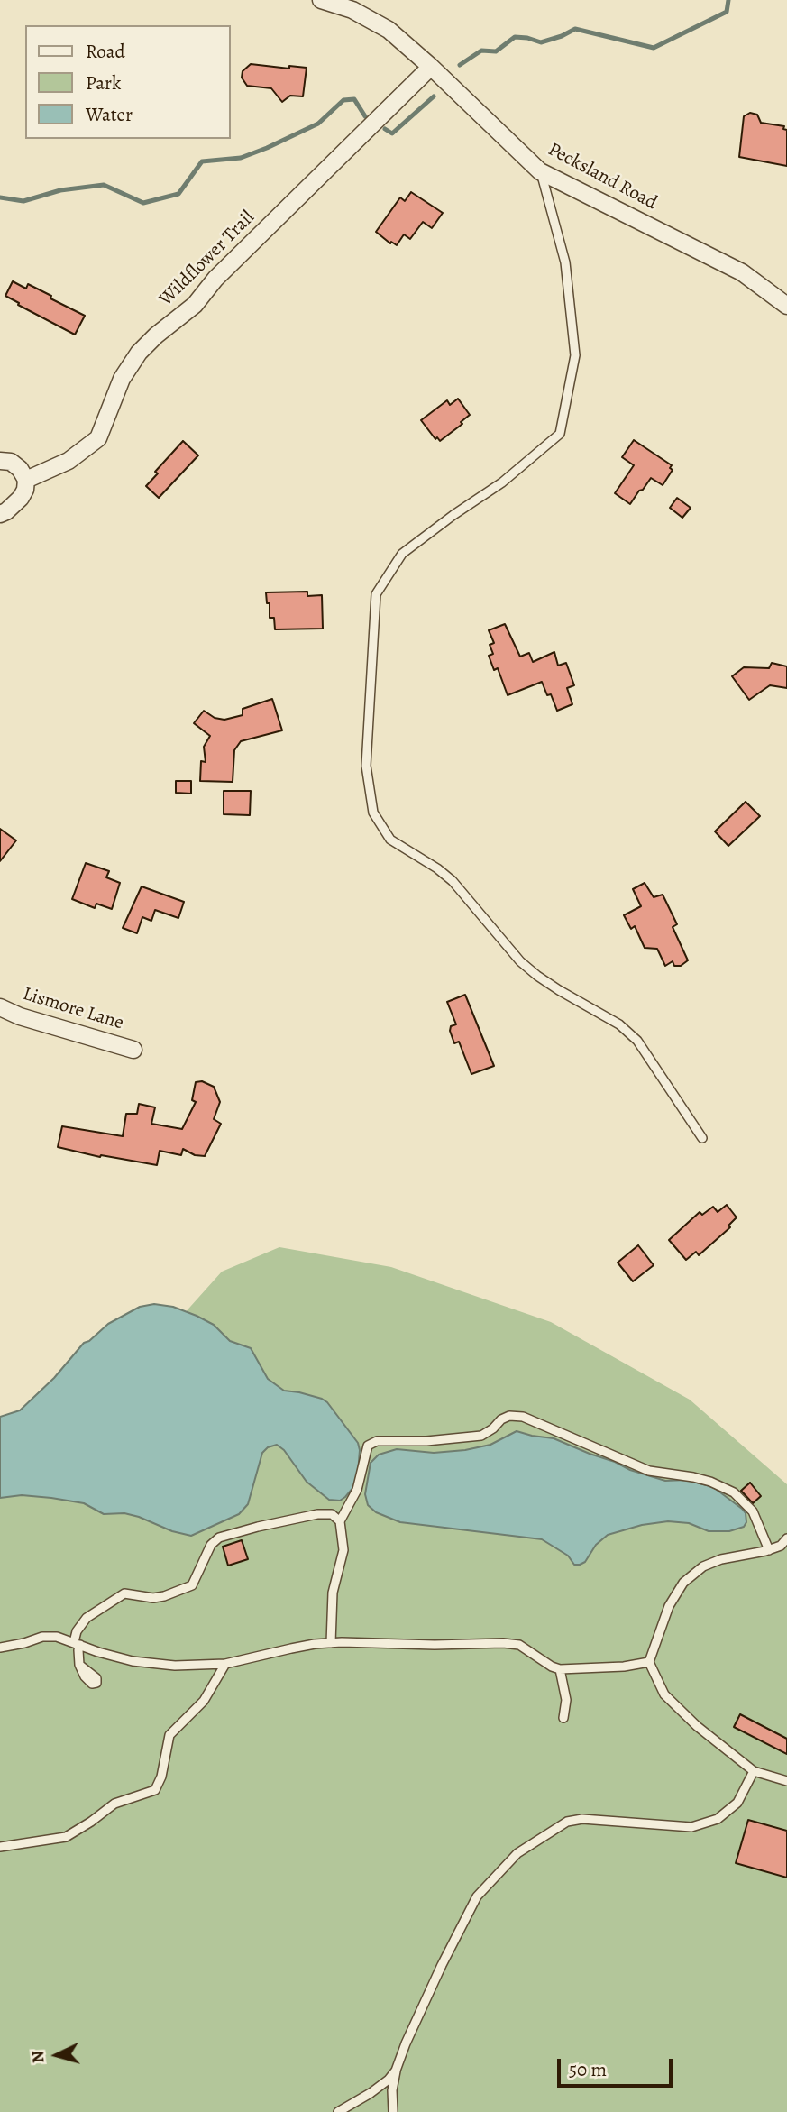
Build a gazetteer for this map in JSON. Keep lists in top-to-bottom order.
{
  "streets": {
    "street": ["Pecksland Road", "Wildflower Trail", "Lismore Lane"]
  },
  "crossings": [
    ["Pecksland Road", "Wildflower Trail"]
  ],
  "legend": ["Road", "Park", "Water"],
  "scale_bar": "50 m",
  "north": "left"
}
